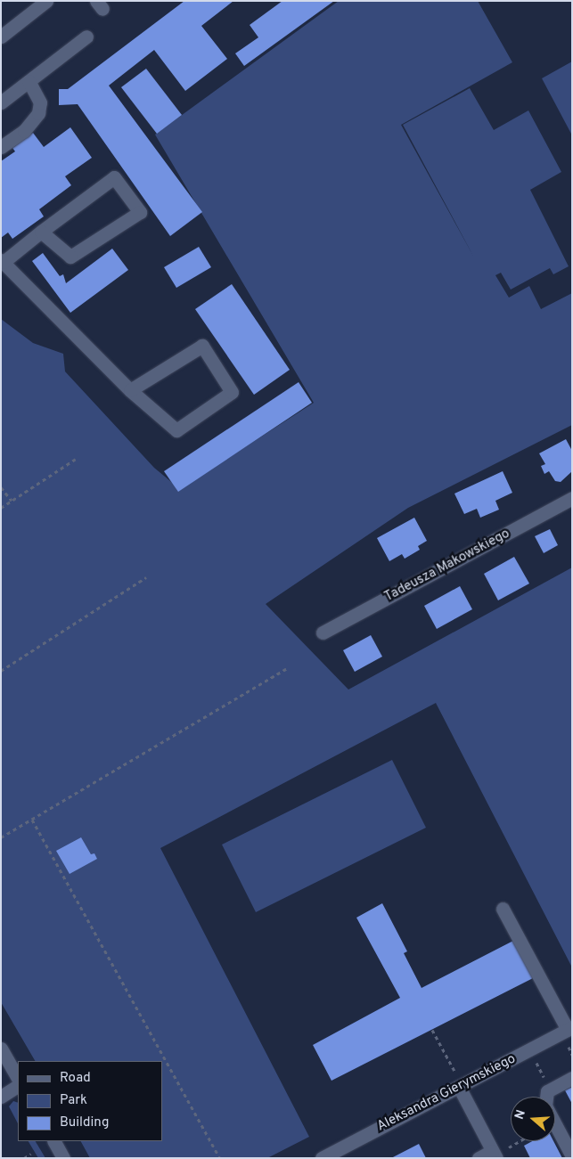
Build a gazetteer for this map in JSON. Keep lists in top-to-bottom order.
{
  "streets": {
    "street": ["Tadeusza Makowskiego", "Aleksandra Gierymskiego"]
  },
  "legend": ["Road", "Park", "Building"],
  "north": "left"
}
